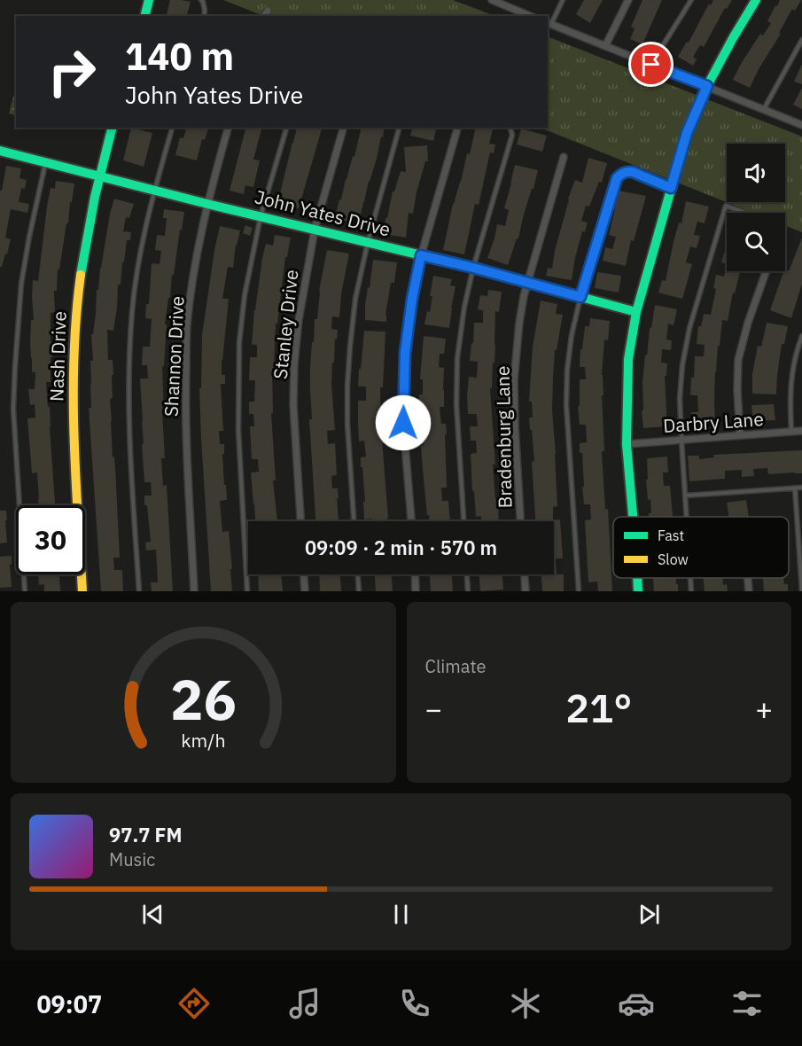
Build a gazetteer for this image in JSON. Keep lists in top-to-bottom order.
{
  "streets": {
    "street": [
      "John Yates Drive",
      "Stanley Drive",
      "Nash Drive",
      "Shannon Drive",
      "Darbry Lane",
      "Bradenburg Lane"
    ]
  },
  "crossings": [
    ["John Yates Drive", "Stanley Drive"],
    ["John Yates Drive", "Nash Drive"],
    ["John Yates Drive", "Shannon Drive"],
    ["John Yates Drive", "Bradenburg Lane"]
  ],
  "legend": ["Fast", "Slow"],
  "page": {
    "turn": ["140 m", "John Yates Drive"],
    "limit": "30",
    "trip": "09:09 · 2 min · 570 m",
    "tile": "Climate",
    "heat": ["−", "21°", "+"],
    "song": ["97.7 FM", "Music"],
    "tabs": "09:07",
    "gauge": ["26", "km/h"]
  }
}
